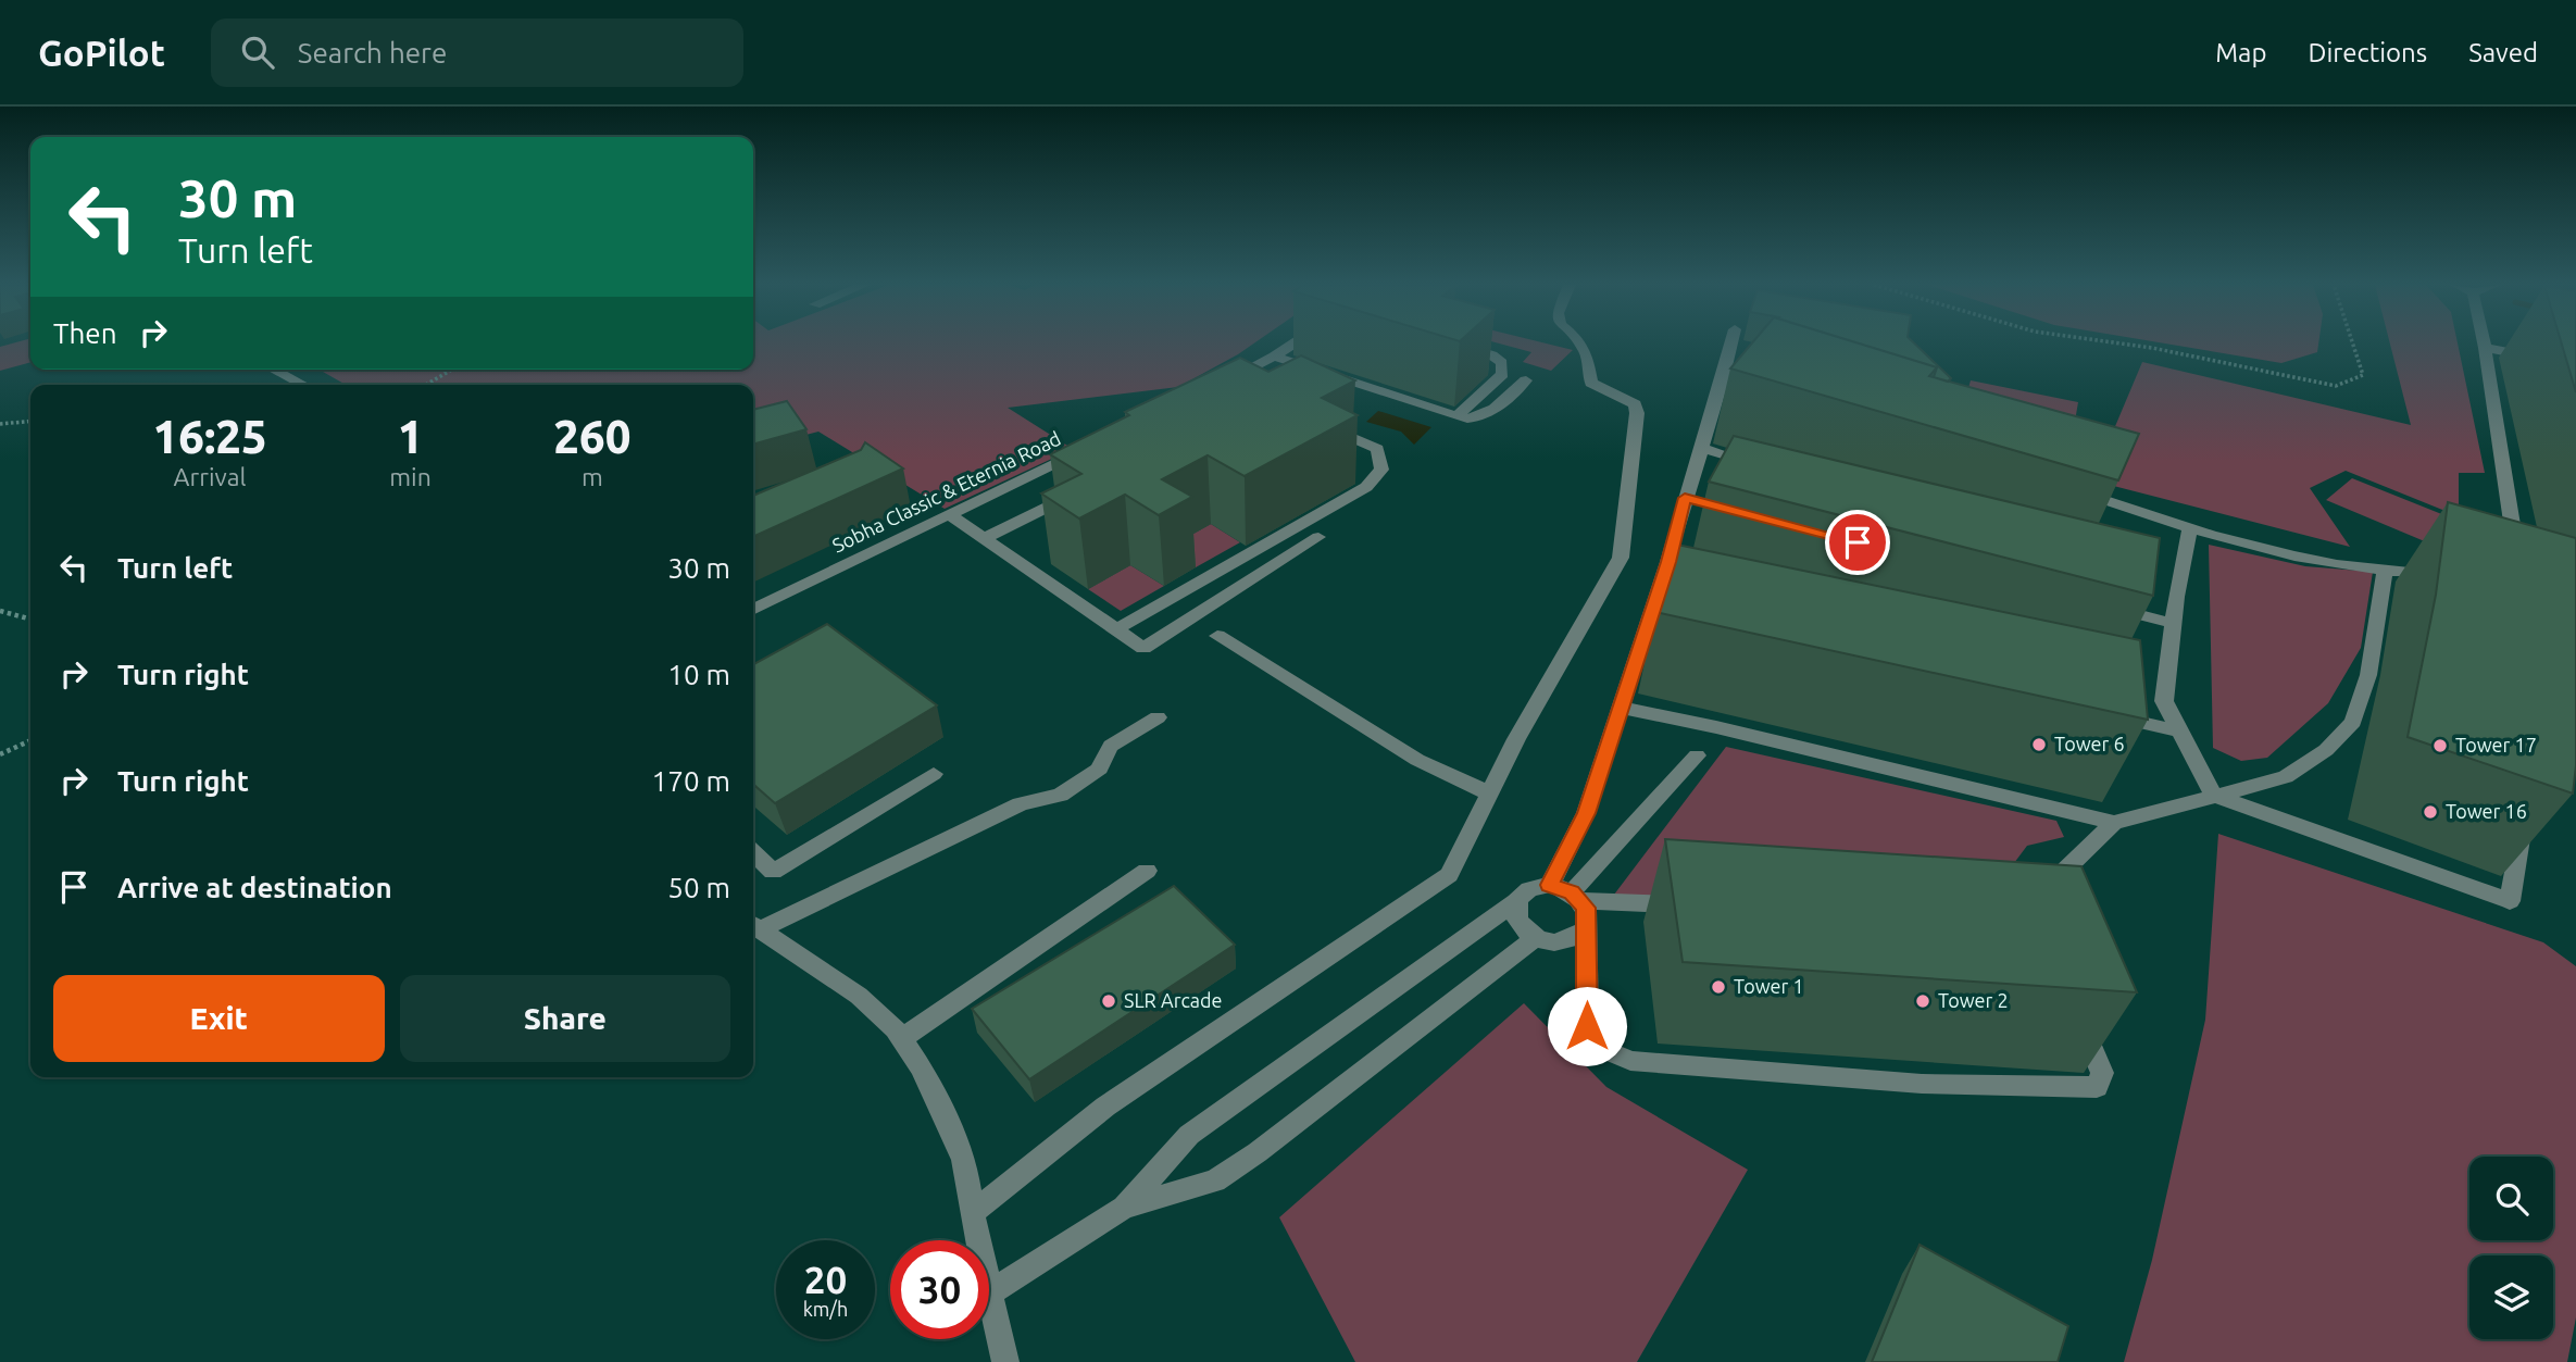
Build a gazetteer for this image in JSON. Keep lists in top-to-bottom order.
{
  "streets": {
    "street": ["Sobha Classic & Eternia Road"]
  },
  "places": [
    "Tower 6",
    "Tower 17",
    "Tower 16",
    "Tower 1",
    "SLR Arcade",
    "Tower 2"
  ],
  "page": {
    "header": "GoPilot",
    "search": "Search here",
    "nav": ["Map", "Directions", "Saved"],
    "turn": ["30 m", "Turn left"],
    "then": "Then",
    "eta": [
      "16:25",
      "Arrival",
      "1",
      "min",
      "260",
      "m"
    ],
    "list": [
      {
        "name": "Turn left",
        "value": "30 m"
      },
      {
        "name": "Turn right",
        "value": "10 m"
      },
      {
        "name": "Turn right",
        "value": "170 m"
      },
      {
        "name": "Arrive at destination",
        "value": "50 m"
      }
    ],
    "buttons": ["Exit", "Share"],
    "speed": "20 km/h",
    "limit": "30"
  }
}
